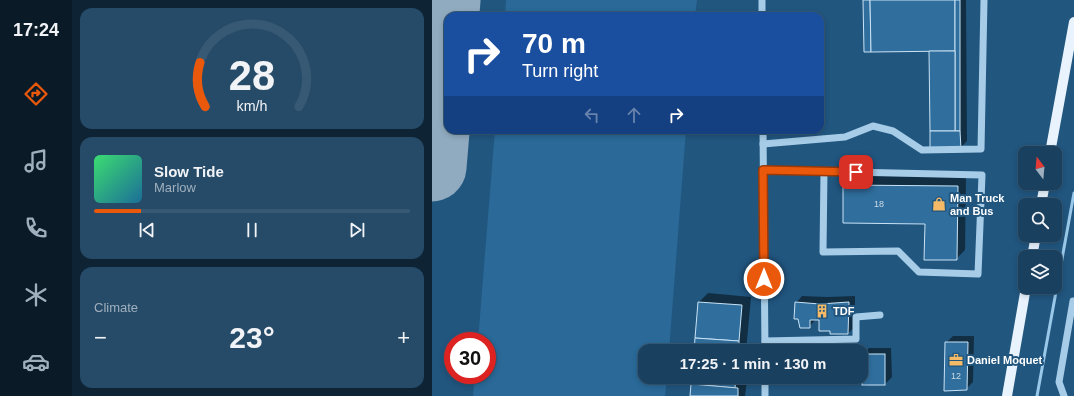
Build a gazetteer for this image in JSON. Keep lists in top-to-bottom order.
{
  "places": {
    "shop": ["Man Truck and Bus"],
    "building": ["TDF"],
    "office": ["Daniel Moquet"]
  },
  "house_numbers": ["18", "12"],
  "north": "top",
  "page": {
    "tabs": "17:24",
    "turn": ["70 m", "Turn right"],
    "song": ["Slow Tide", "Marlow"],
    "tile": "Climate",
    "heat": ["−", "23°", "+"],
    "limit": "30",
    "trip": "17:25 · 1 min · 130 m",
    "gauge": ["28", "km/h"]
  }
}
